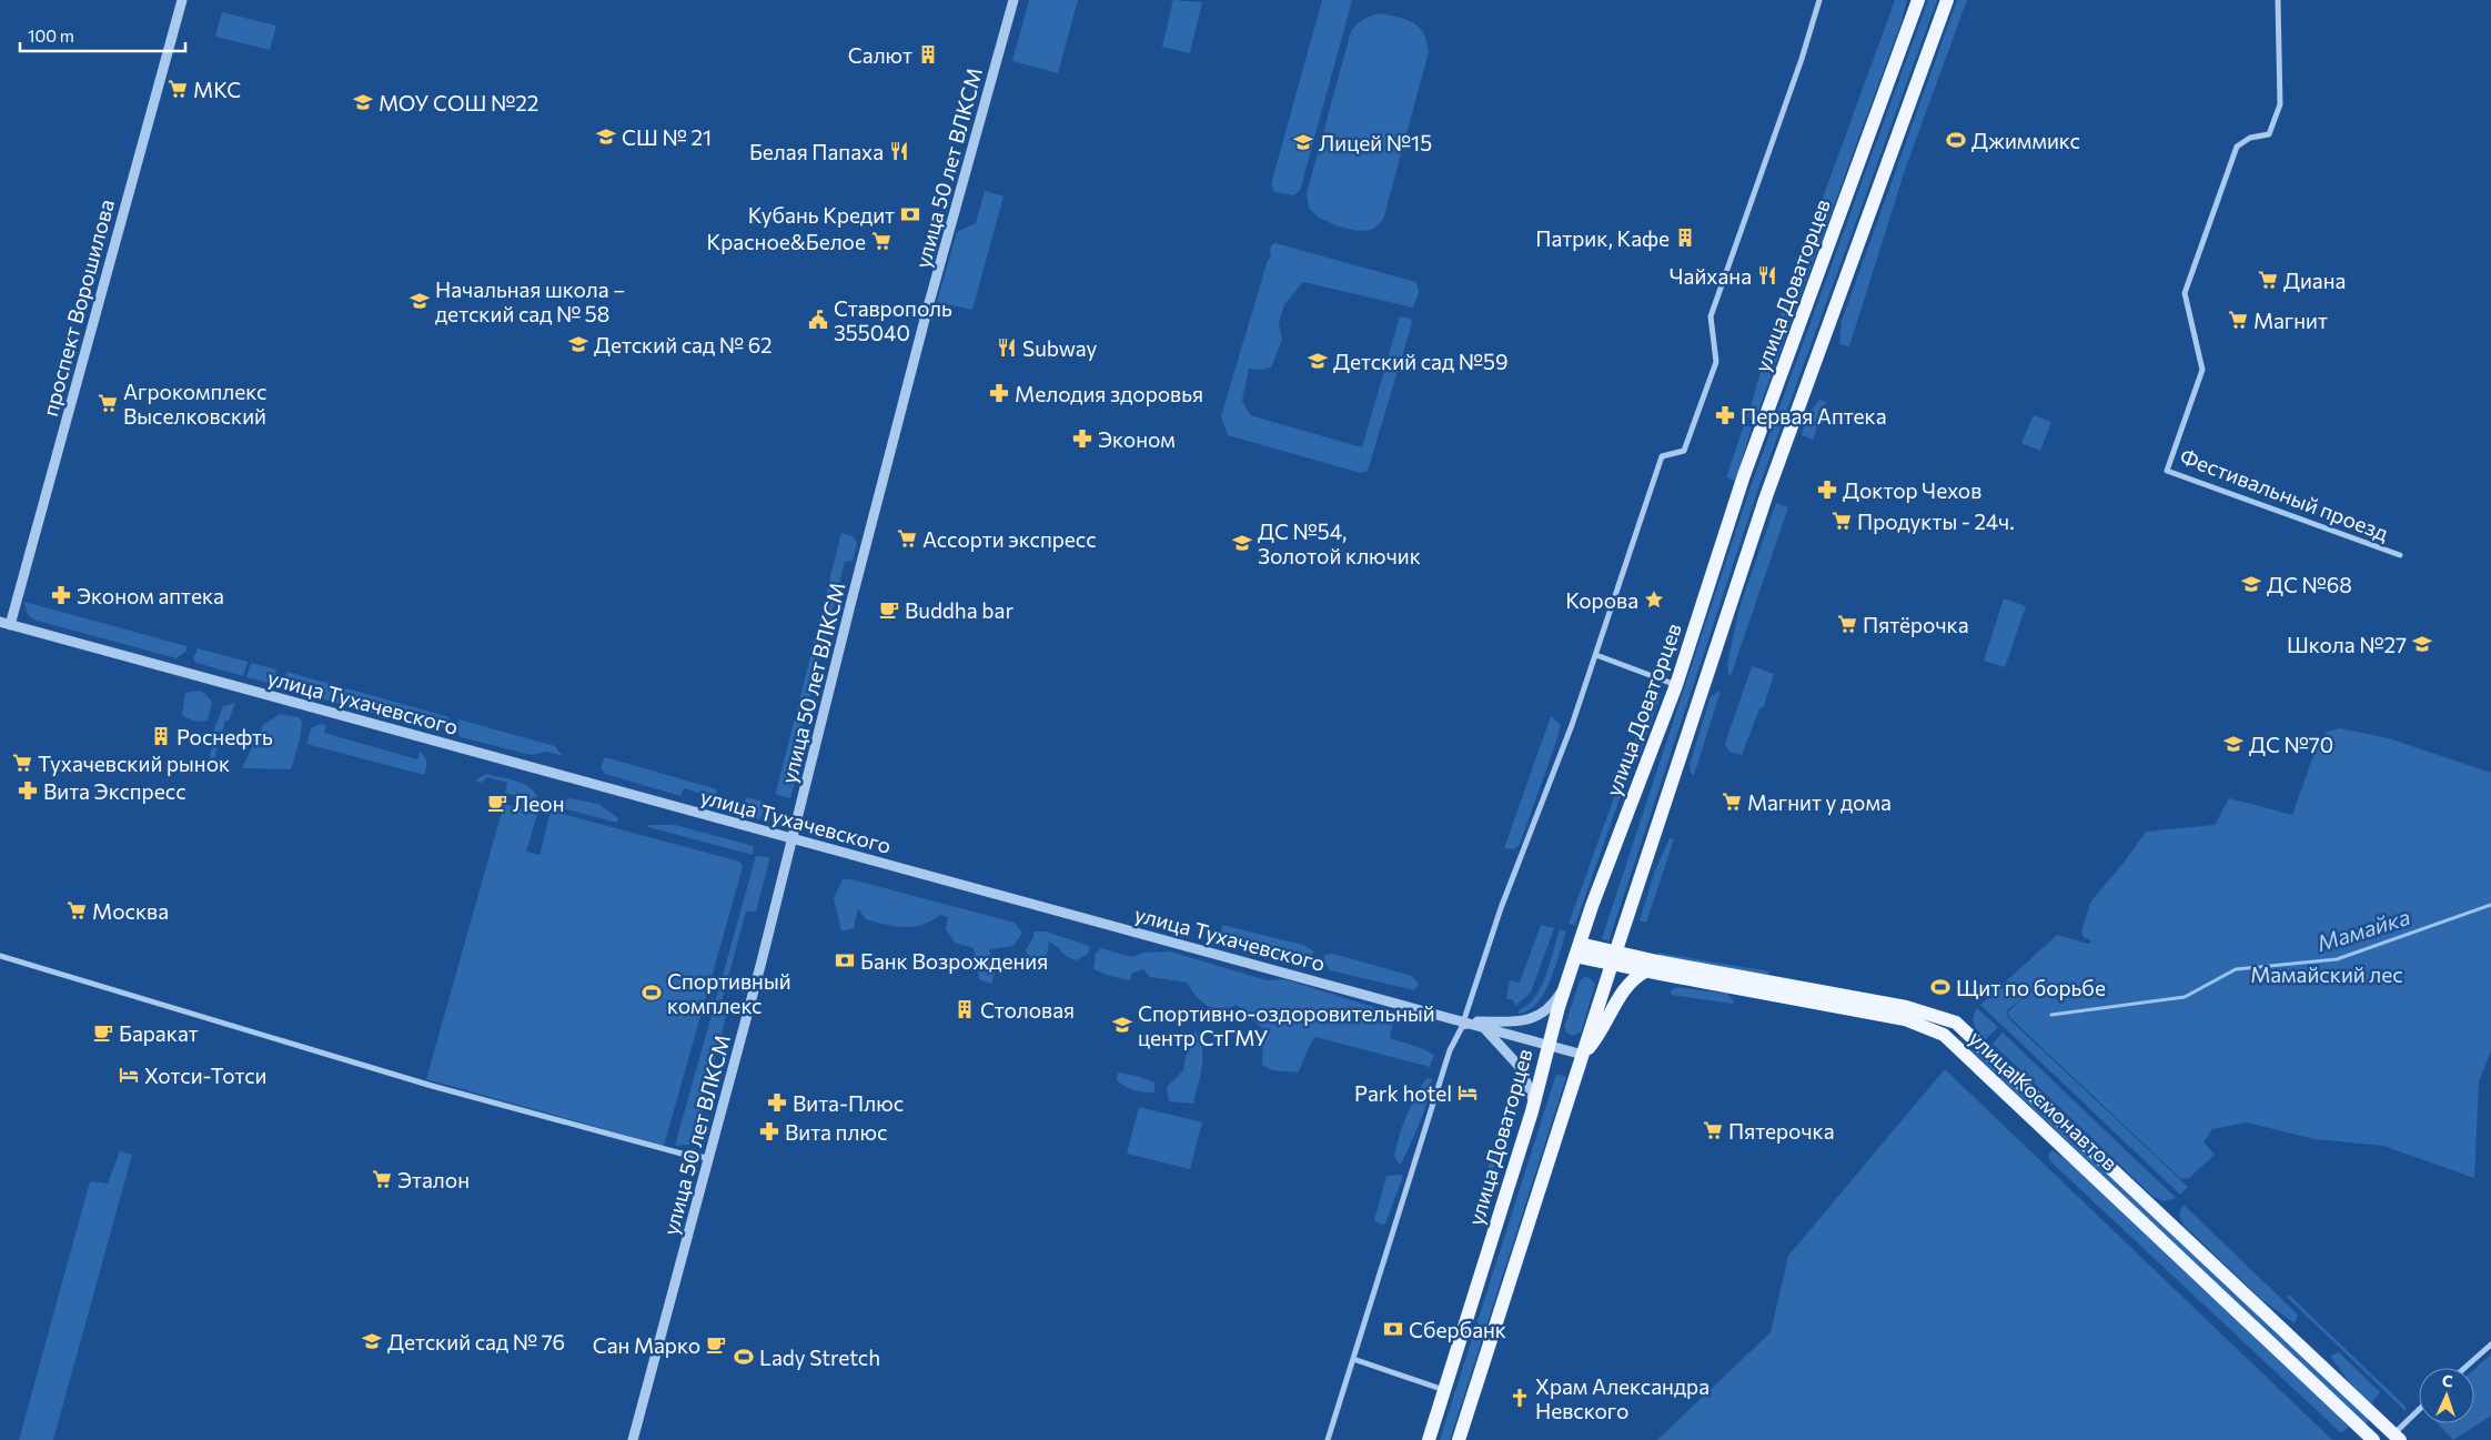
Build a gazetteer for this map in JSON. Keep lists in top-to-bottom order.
{
  "streets": {
    "main road": ["улица Доваторцев", "улица Космонавтов"],
    "street": [
      "улица 50 лет ВЛКСМ",
      "проспект Ворошилова",
      "Фестивальный проезд",
      "улица Тухачевского"
    ]
  },
  "crossings": [
    ["улица 50 лет ВЛКСМ", "улица Тухачевского"],
    ["улица Доваторцев", "улица Тухачевского"],
    ["проспект Ворошилова", "улица Тухачевского"]
  ],
  "water": ["Мамайка"],
  "parks": ["Мамайский лес"],
  "places": {
    "building": [
      "Салют",
      "Патрик, Кафе",
      "Роснефть",
      "Столовая"
    ],
    "supermarket": [
      "МКС",
      "Красное&Белое",
      "Диана",
      "Магнит",
      "Агрокомплекс Выселковский",
      "Продукты - 24ч.",
      "Ассорти экспресс",
      "Пятёрочка",
      "Тухачевский рынок",
      "Магнит у дома",
      "Москва",
      "Пятерочка",
      "Эталон"
    ],
    "school or university": [
      "МОУ СОШ №22",
      "СШ № 21",
      "Лицей №15",
      "Начальная школа – детский сад № 58",
      "Детский сад № 62",
      "Детский сад №59",
      "ДС №54, Золотой ключик",
      "ДС №68",
      "Школа №27",
      "ДС №70",
      "Спортивно-оздоровительный центр СтГМУ",
      "Детский сад № 76"
    ],
    "sports": [
      "Джиммикс",
      "Щит по борьбе",
      "Спортивный комплекс",
      "Lady Stretch"
    ],
    "restaurant": ["Белая Папаха", "Чайхана", "Subway"],
    "bank": ["Кубань Кредит", "Банк Возрождения", "Сбербанк"],
    "public building": ["Ставрополь 355040"],
    "pharmacy": [
      "Мелодия здоровья",
      "Первая Аптека",
      "Эконом",
      "Доктор Чехов",
      "Эконом аптека",
      "Вита Экспресс",
      "Вита-Плюс",
      "Вита плюс"
    ],
    "place": ["Корова"],
    "cafe": [
      "Buddha bar",
      "Леон",
      "Баракат",
      "Сан Марко"
    ],
    "hotel": ["Хотси-Тотси", "Park hotel"],
    "church": ["Храм Александра Невского"]
  },
  "scale_bar": "100 m",
  "north": "top"
}
